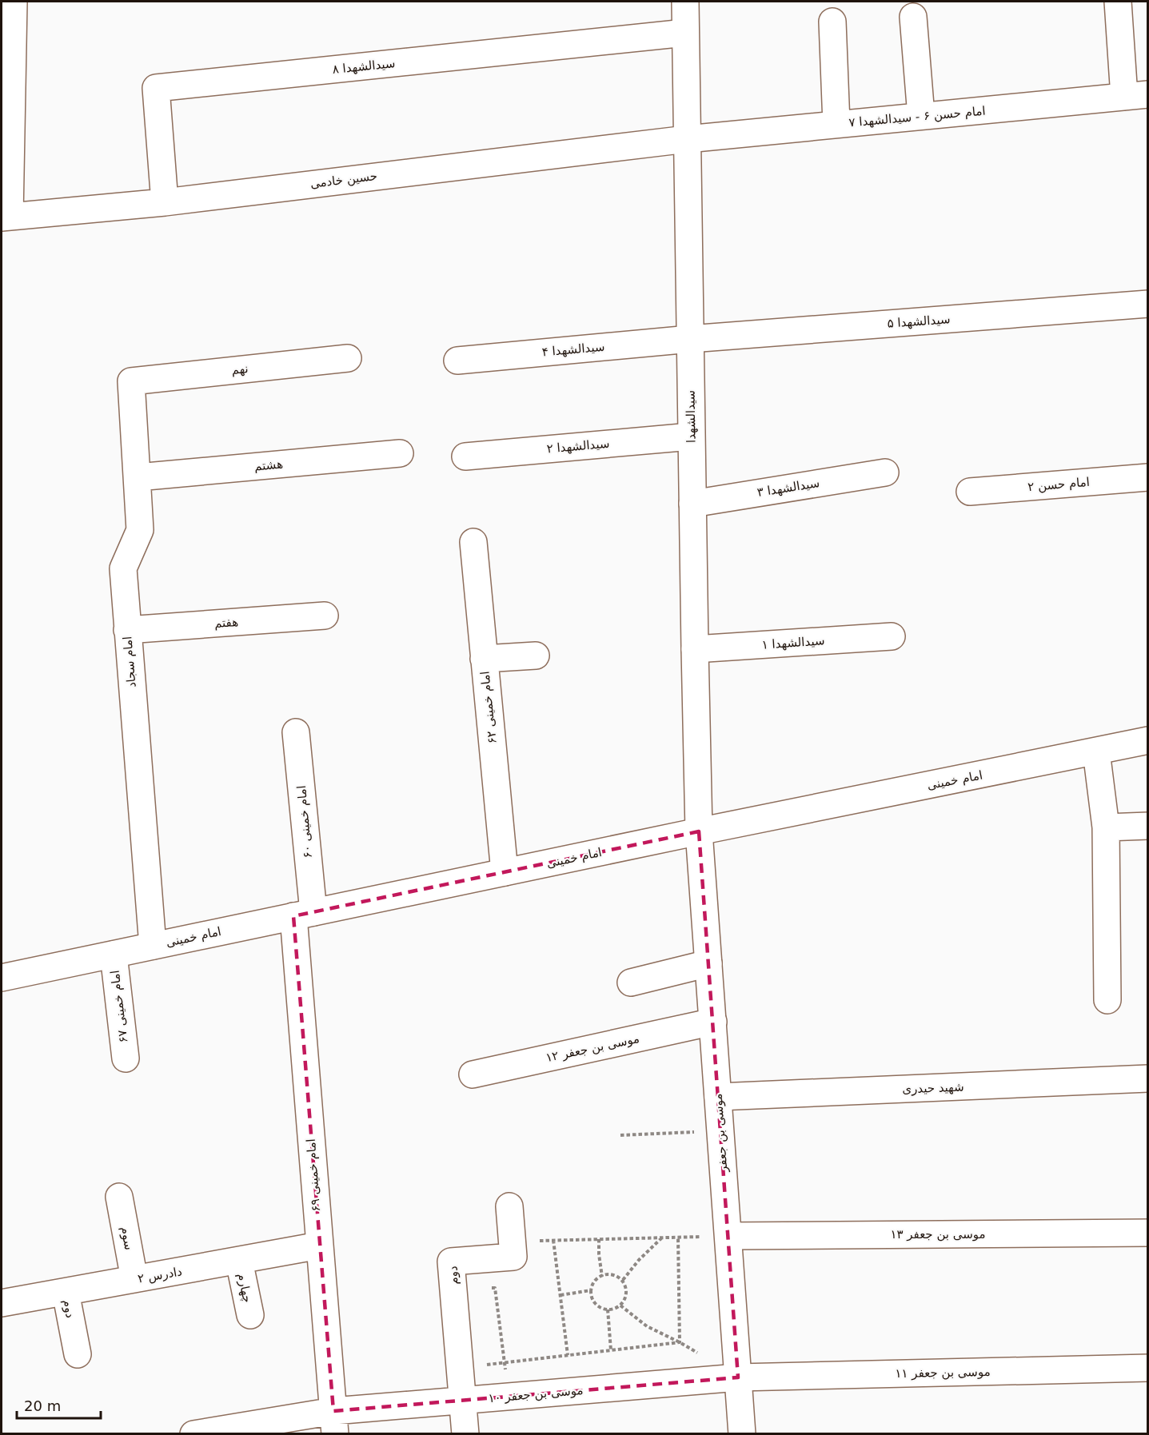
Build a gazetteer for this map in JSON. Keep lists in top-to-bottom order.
{
  "streets": {
    "street": [
      "سیدالشهدا ۸",
      "امام حسن ۶ - سیدالشهدا ۷",
      "حسین خادمی",
      "سیدالشهدا ۵",
      "سیدالشهدا ۴",
      "نهم",
      "سیدالشهدا",
      "سیدالشهدا ۲",
      "هشتم",
      "امام حسن ۲",
      "سیدالشهدا ۳",
      "هفتم",
      "سیدالشهدا ۱",
      "امام سجاد",
      "امام خمینی ۶۲",
      "امام خمینی",
      "امام خمینی ۶۰",
      "امام خمینی ۶۷",
      "موسی بن جعفر ۱۲",
      "شهید حیدری",
      "موسی بن جعفر",
      "امام خمینی ۶۹",
      "موسی بن جعفر ۱۳",
      "سوم",
      "دادرس ۲",
      "دوم",
      "چهارم",
      "موسی بن جعفر ۱۱",
      "موسی بن جعفر ۱۰"
    ]
  },
  "crossings": [
    ["سیدالشهدا ۸", "حسین خادمی"],
    ["سیدالشهدا ۸", "سیدالشهدا"],
    ["امام حسن ۶ - سیدالشهدا ۷", "حسین خادمی"],
    ["امام حسن ۶ - سیدالشهدا ۷", "سیدالشهدا"],
    ["حسین خادمی", "سیدالشهدا"],
    ["سیدالشهدا ۵", "سیدالشهدا ۴"],
    ["سیدالشهدا ۵", "سیدالشهدا"],
    ["سیدالشهدا ۴", "سیدالشهدا"],
    ["نهم", "امام سجاد"],
    ["سیدالشهدا", "سیدالشهدا ۲"],
    ["سیدالشهدا", "سیدالشهدا ۳"],
    ["سیدالشهدا", "سیدالشهدا ۱"],
    ["سیدالشهدا", "امام خمینی"],
    ["سیدالشهدا", "موسی بن جعفر"],
    ["هشتم", "امام سجاد"],
    ["هفتم", "امام سجاد"],
    ["امام سجاد", "امام خمینی"],
    ["امام خمینی ۶۲", "امام خمینی"],
    ["امام خمینی", "امام خمینی ۶۰"],
    ["امام خمینی", "امام خمینی ۶۷"],
    ["امام خمینی", "موسی بن جعفر"],
    ["امام خمینی", "امام خمینی ۶۹"],
    ["امام خمینی ۶۰", "امام خمینی ۶۹"],
    ["موسی بن جعفر ۱۲", "موسی بن جعفر"],
    ["شهید حیدری", "موسی بن جعفر"],
    ["موسی بن جعفر", "موسی بن جعفر ۱۳"],
    ["موسی بن جعفر", "موسی بن جعفر ۱۱"],
    ["موسی بن جعفر", "موسی بن جعفر ۱۰"],
    ["امام خمینی ۶۹", "دادرس ۲"],
    ["امام خمینی ۶۹", "موسی بن جعفر ۱۰"],
    ["سوم", "دادرس ۲"],
    ["دادرس ۲", "دوم"],
    ["دادرس ۲", "چهارم"],
    ["دوم", "موسی بن جعفر ۱۰"],
    ["موسی بن جعفر ۱۱", "موسی بن جعفر ۱۰"]
  ],
  "scale_bar": "20 m"
}
